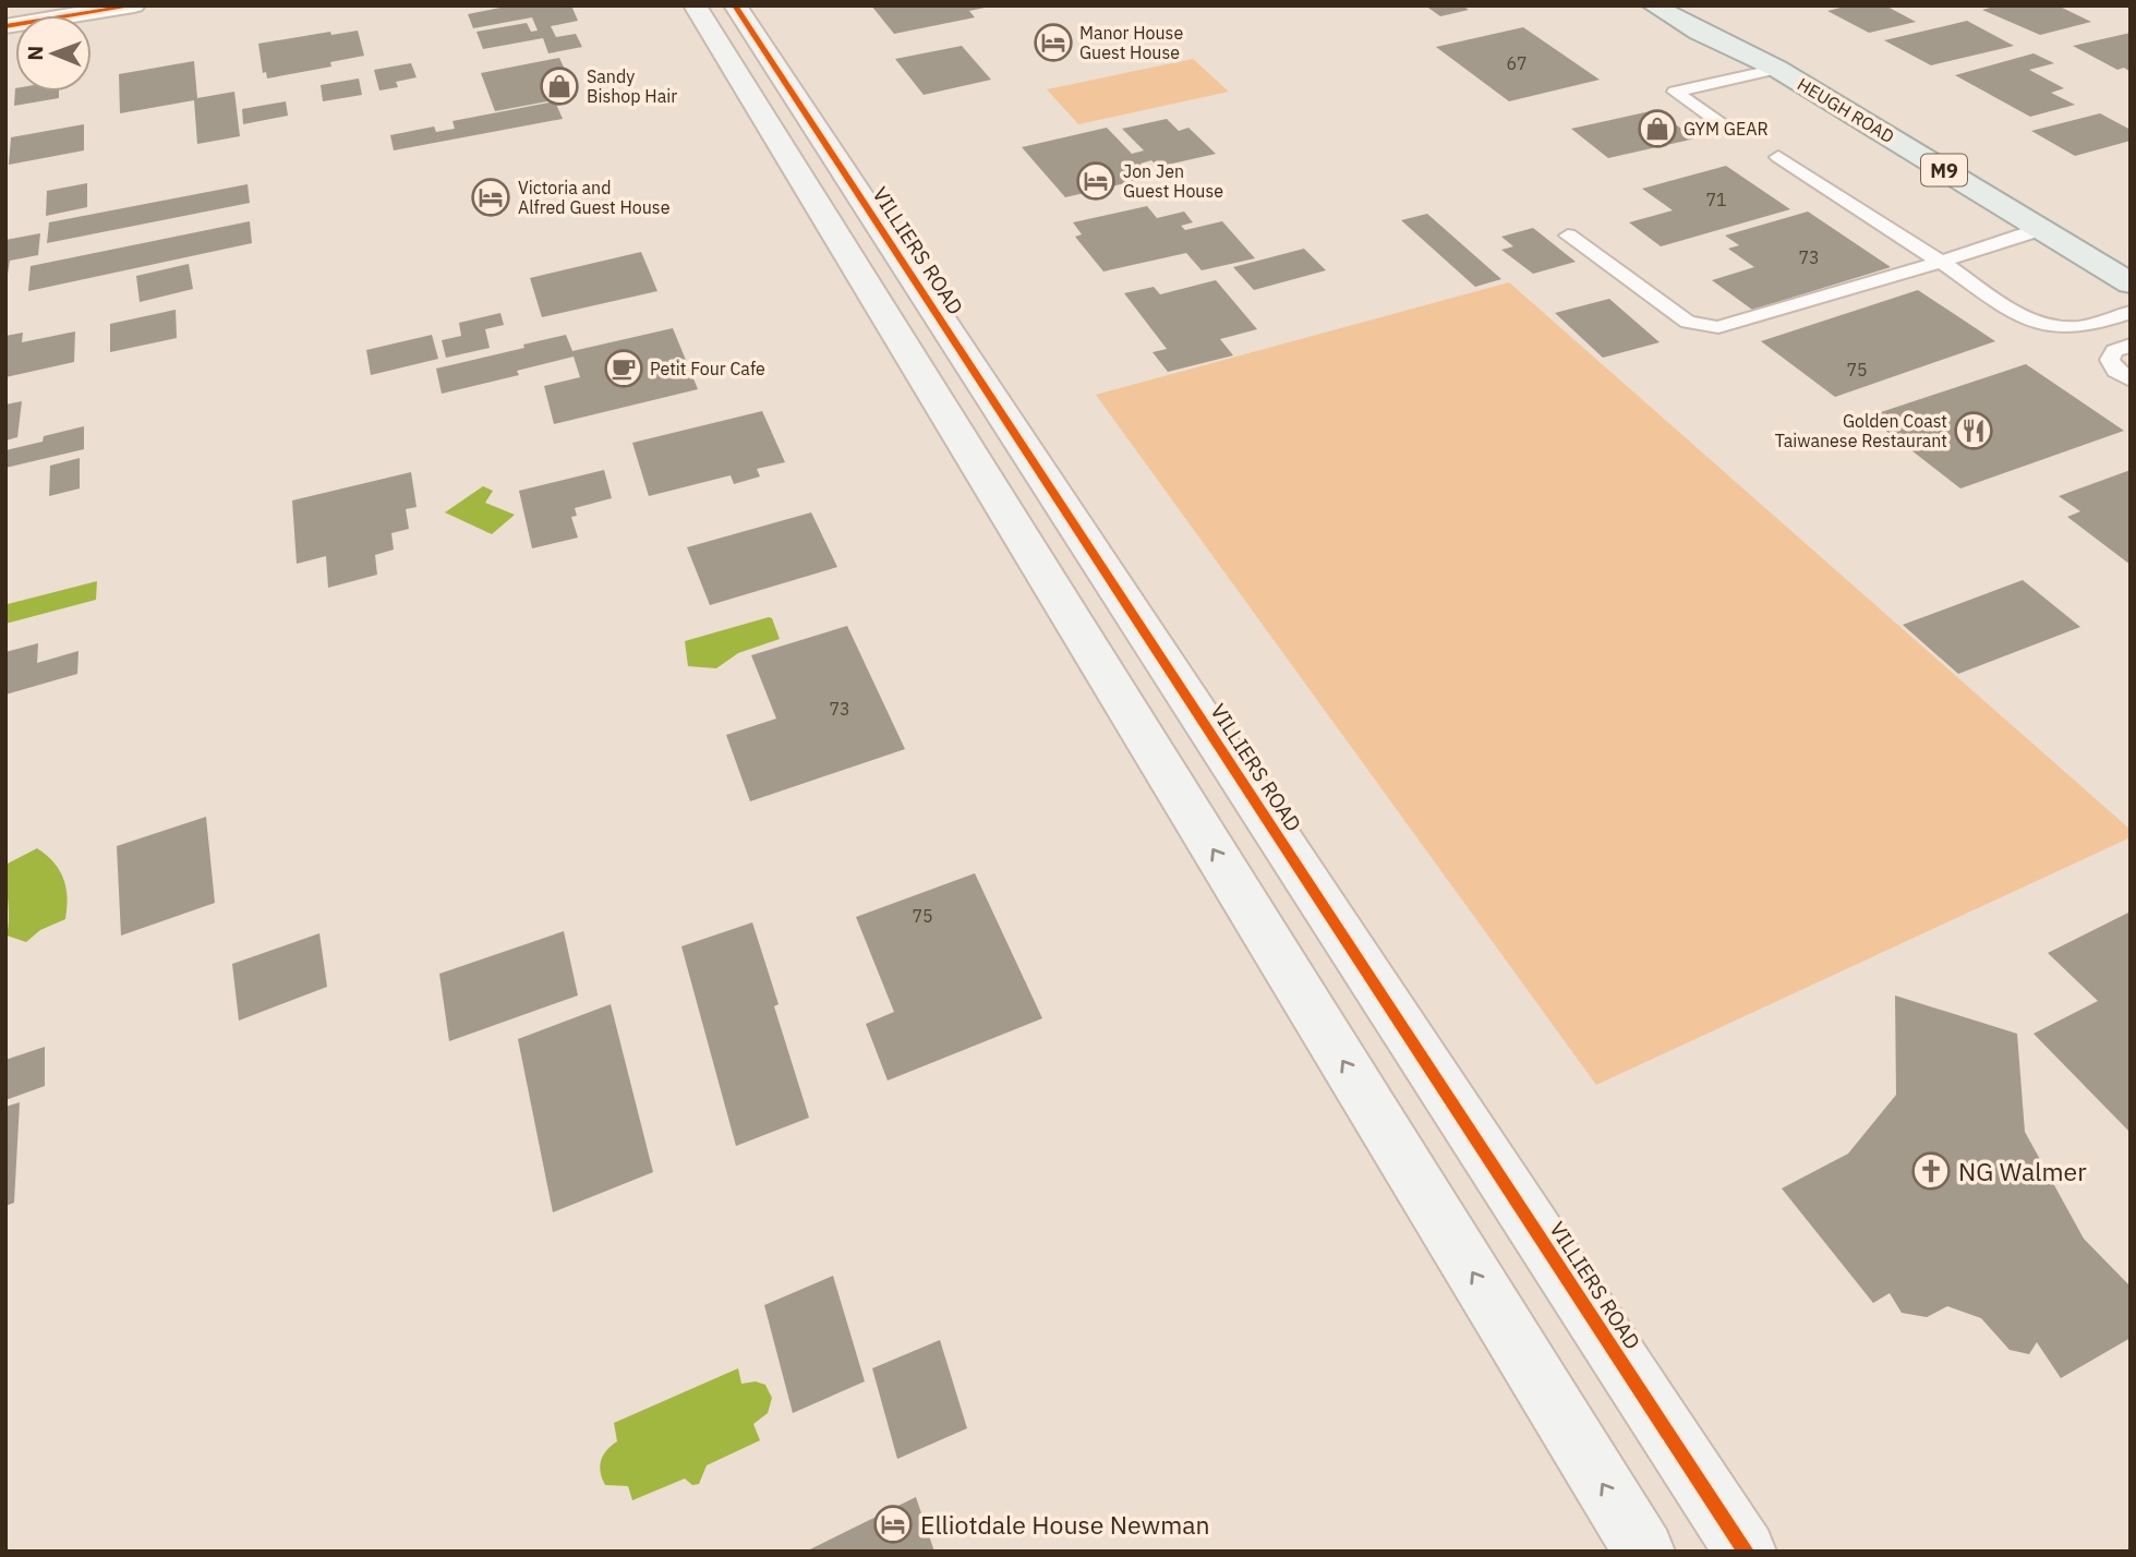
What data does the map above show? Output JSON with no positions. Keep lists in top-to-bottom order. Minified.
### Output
{"streets":{"main road":["HEUGH ROAD","M9"],"street":["VILLIERS ROAD"]},"places":{"hotel":["Manor House Guest House","Jon Jen Guest House","Victoria and Alfred Guest House","Elliotdale House Newman"],"shop":["Sandy Bishop Hair","GYM GEAR"],"cafe":["Petit Four Cafe"],"restaurant":["Golden Coast Taiwanese Restaurant"],"church":["NG Walmer"]},"house_numbers":["67","71","73","75","73","75"],"north":"left"}
